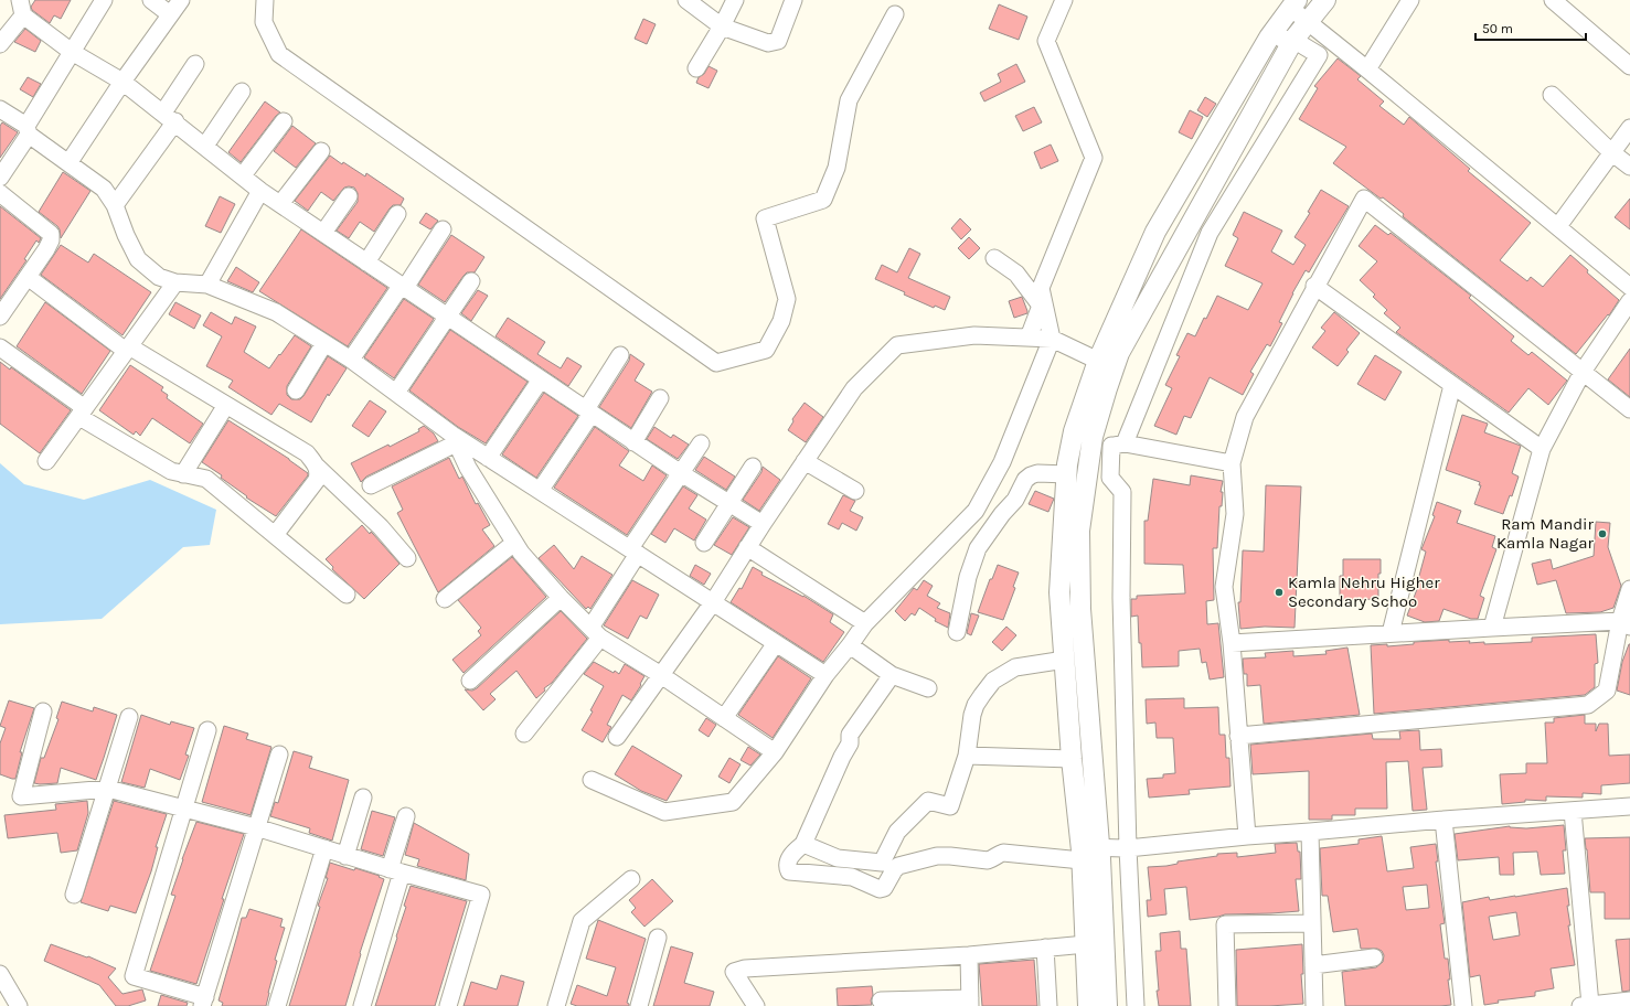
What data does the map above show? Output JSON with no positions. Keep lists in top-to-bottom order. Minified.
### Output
{"places":["Ram Mandir Kamla Nagar","Kamla Nehru Higher Secondary Schoo"],"scale_bar":"50 m"}
